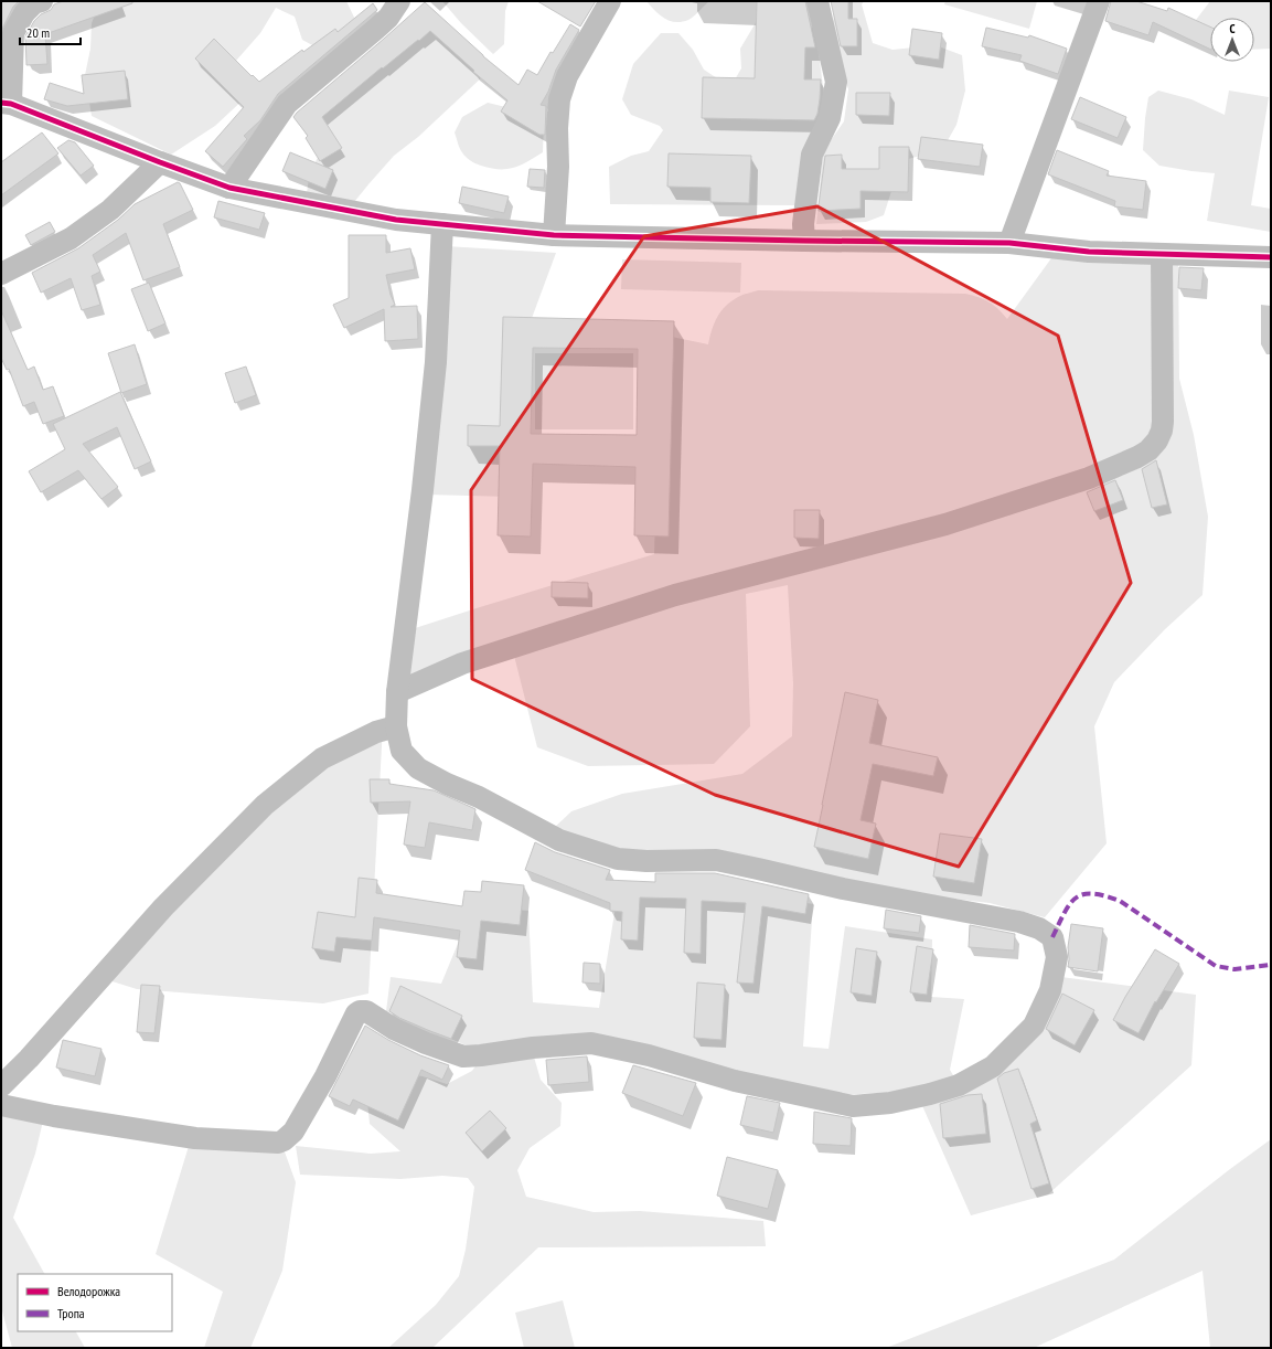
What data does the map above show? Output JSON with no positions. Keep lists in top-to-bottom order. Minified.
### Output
{"legend":["Велодорожка","Тропа"],"scale_bar":"20 m","north":"top"}
